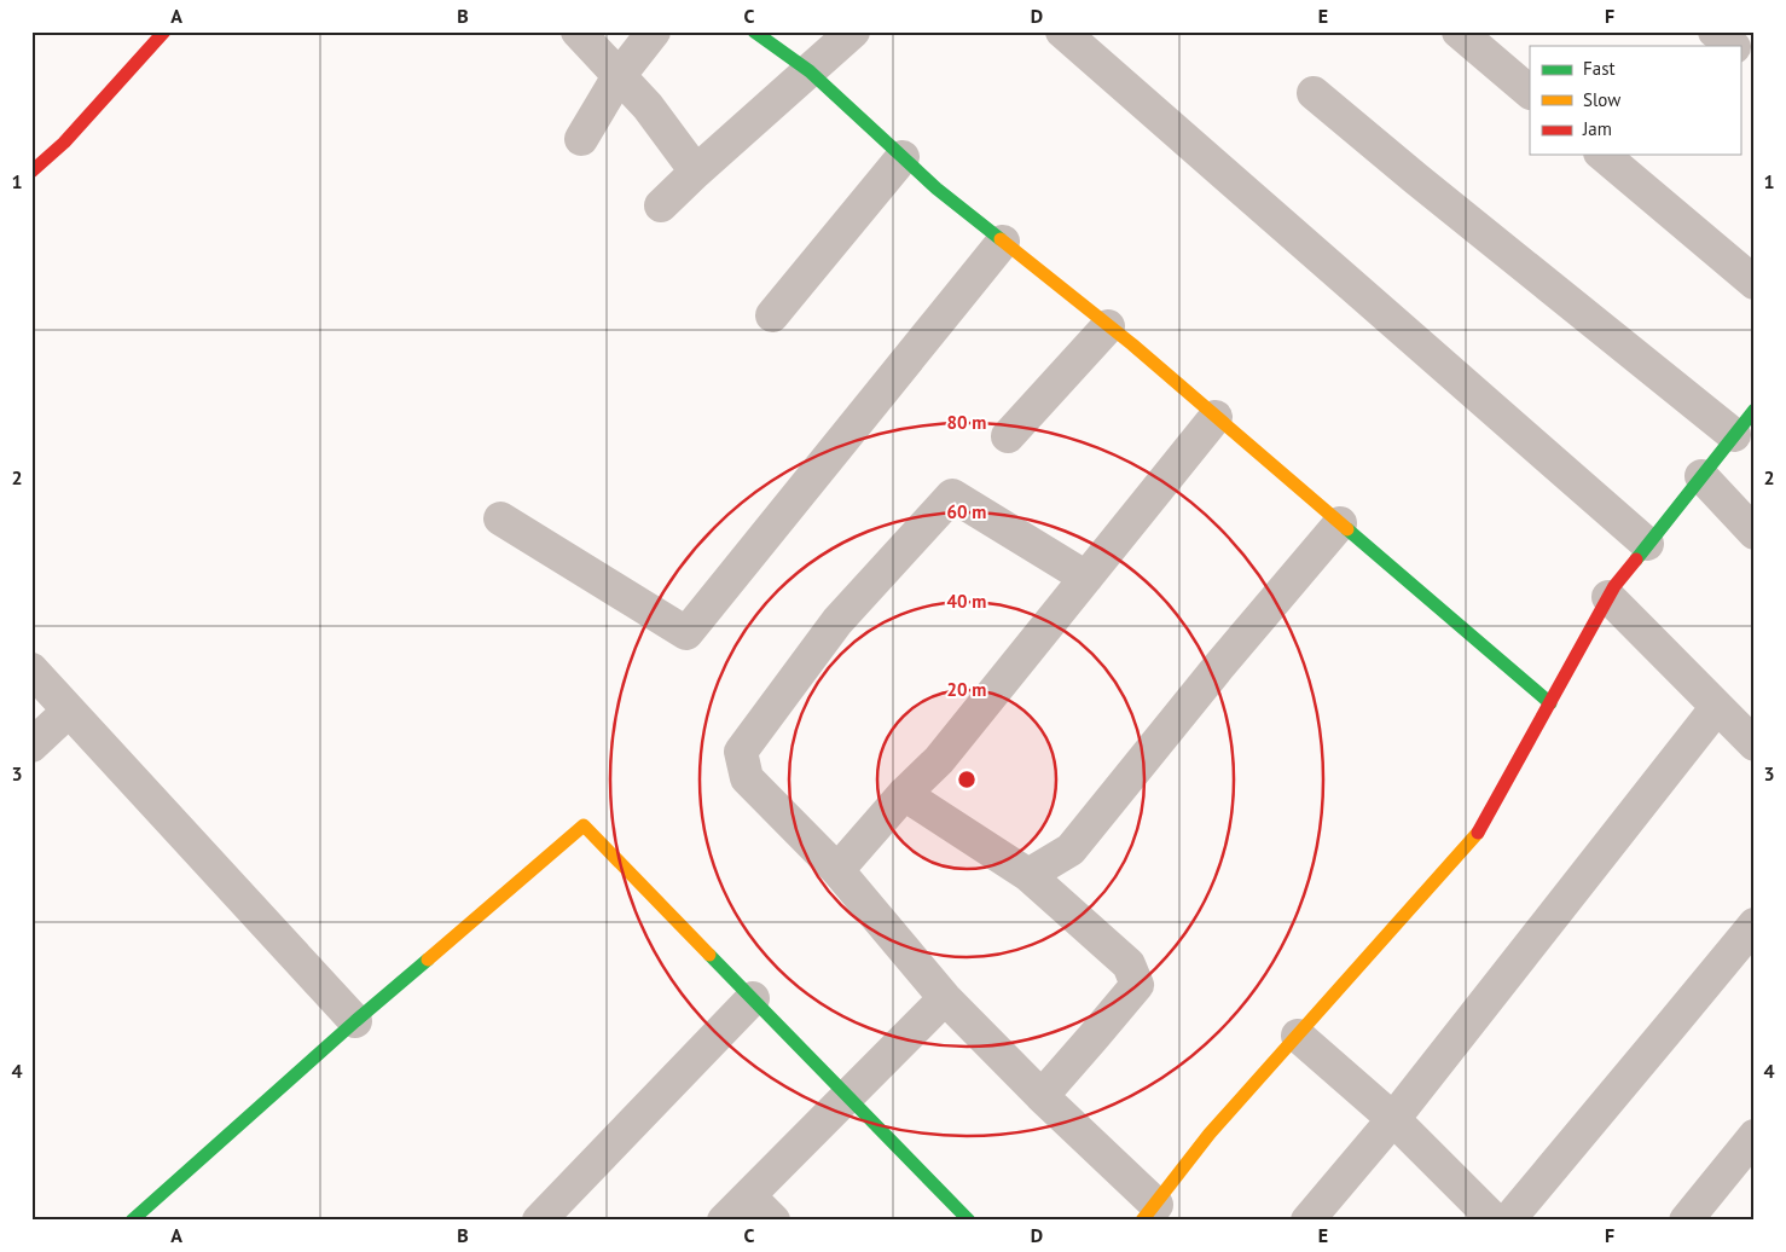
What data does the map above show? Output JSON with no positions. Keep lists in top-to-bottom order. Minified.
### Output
{"legend":["Fast","Slow","Jam"],"grid":{"columns":["A","B","C","D","E","F"],"rows":["1","2","3","4"]},"rings":["80 m","60 m","40 m","20 m"]}
